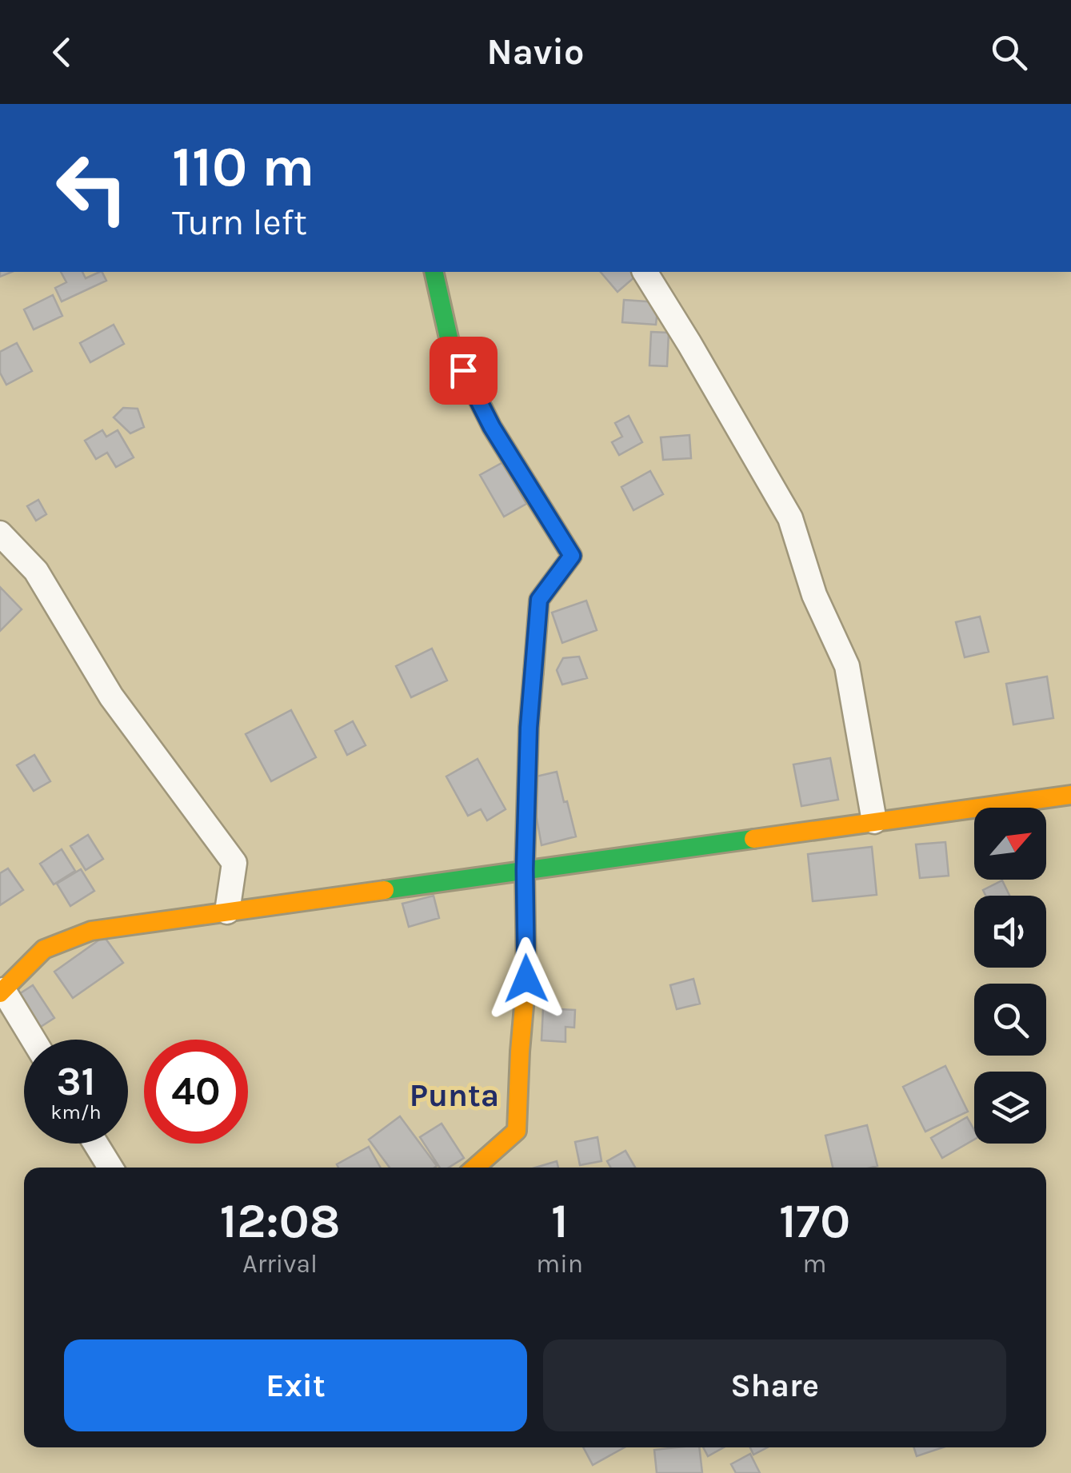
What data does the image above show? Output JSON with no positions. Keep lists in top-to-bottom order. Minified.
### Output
{"districts":["Punta"],"north":"top right","page":{"header":"Navio","turn":["110 m","Turn left"],"speed":"31 km/h","limit":"40","eta":["12:08","Arrival","1","min","170","m"],"buttons":["Exit","Share"]}}
